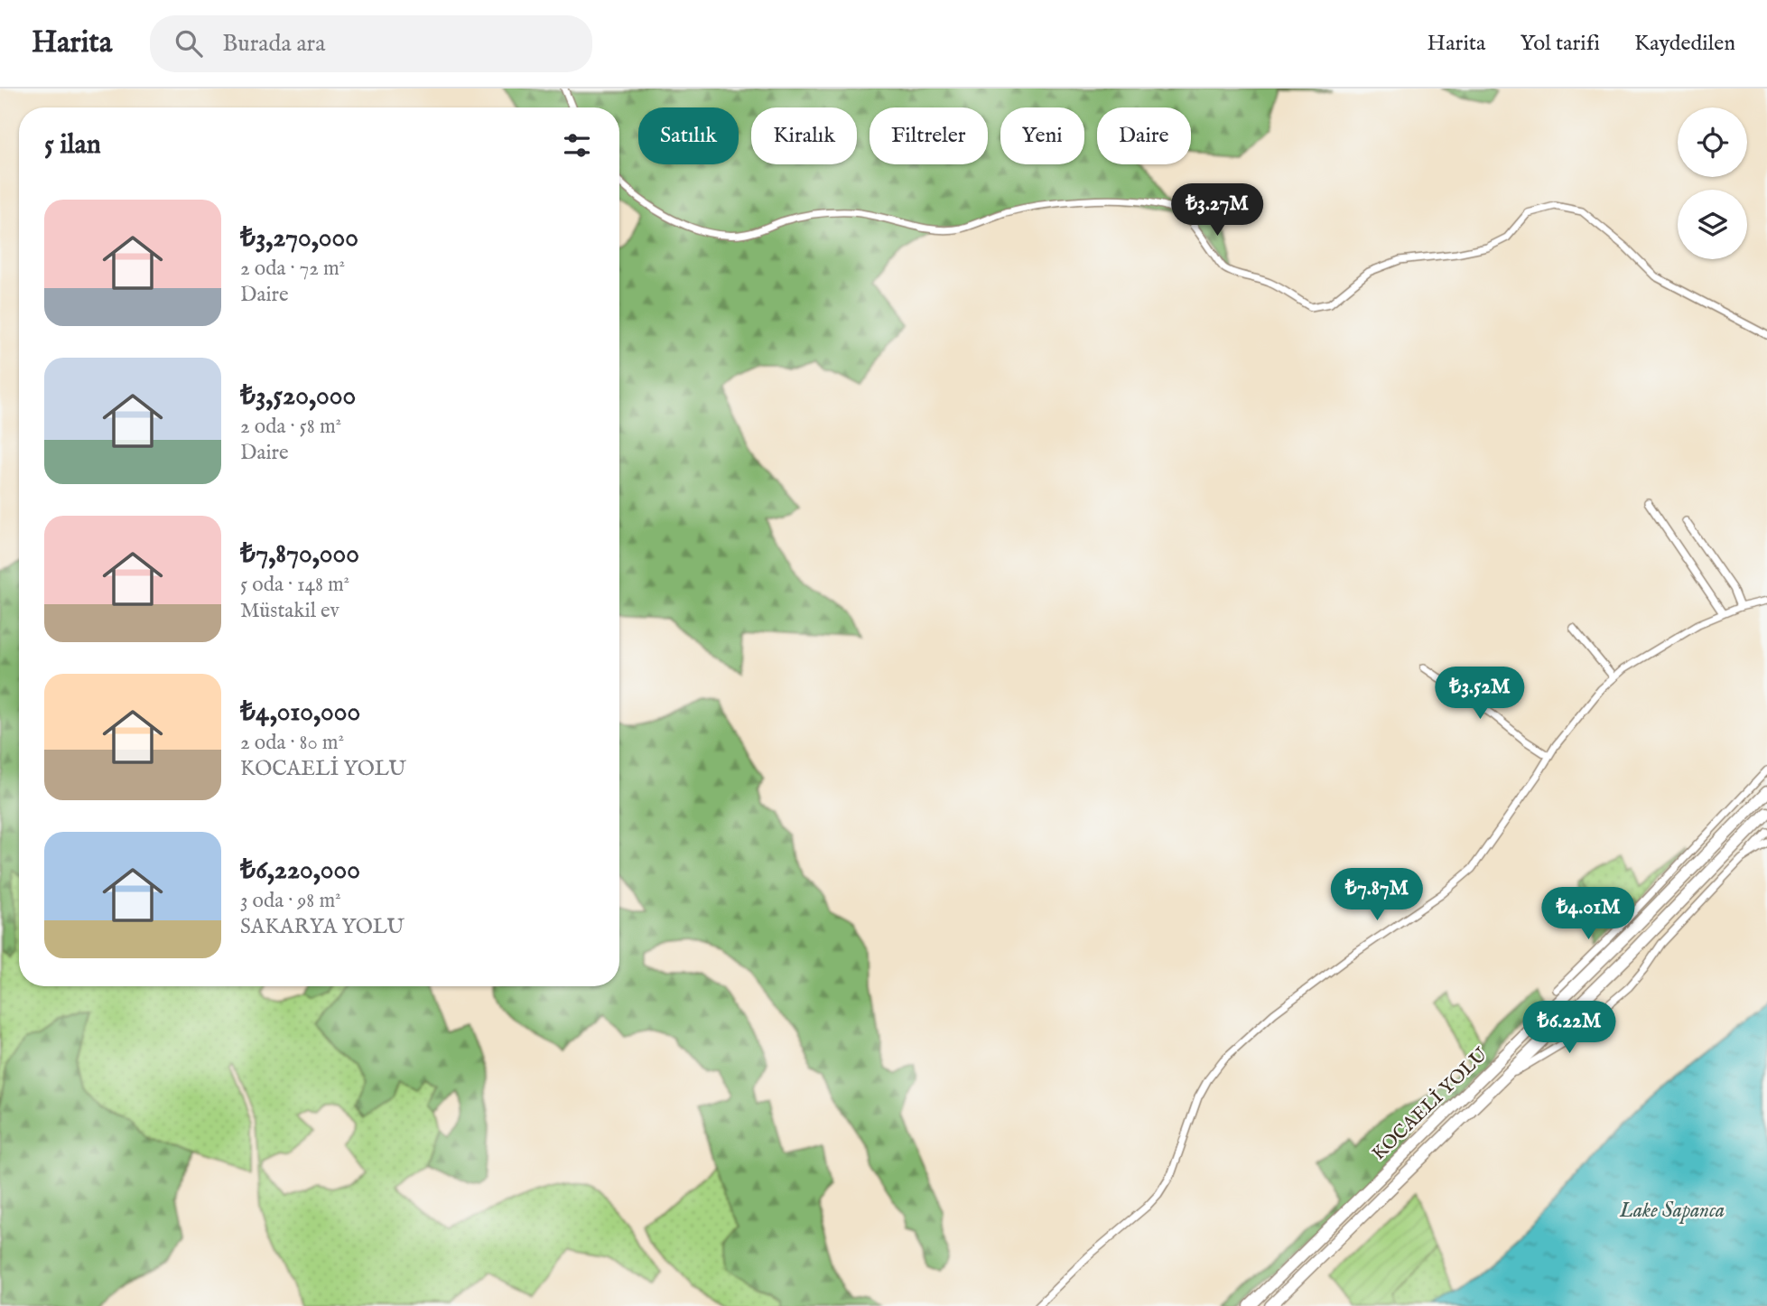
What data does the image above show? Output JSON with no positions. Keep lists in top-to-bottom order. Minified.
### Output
{"streets":{"highway":["KOCAELİ YOLU"]},"water":["Lake Sapanca"],"page":{"header":"Harita","search":"Burada ara","nav":["Harita","Yol tarifi","Kaydedilen"],"chip":["Satılık","Kiralık","Filtreler","Yeni","Daire"],"heading":"5 ilan","price":["₺3.27M","₺3.52M","₺7.87M","₺4.01M","₺6.22M"],"list":[{"name":"₺3,270,000","note":"2 oda · 72 m² · Daire"},{"name":"₺3,520,000","note":"2 oda · 58 m² · Daire"},{"name":"₺7,870,000","note":"5 oda · 148 m² · Müstakil ev"},{"name":"₺4,010,000","note":"2 oda · 80 m² · KOCAELİ YOLU"},{"name":"₺6,220,000","note":"3 oda · 98 m² · SAKARYA YOLU"}]}}
